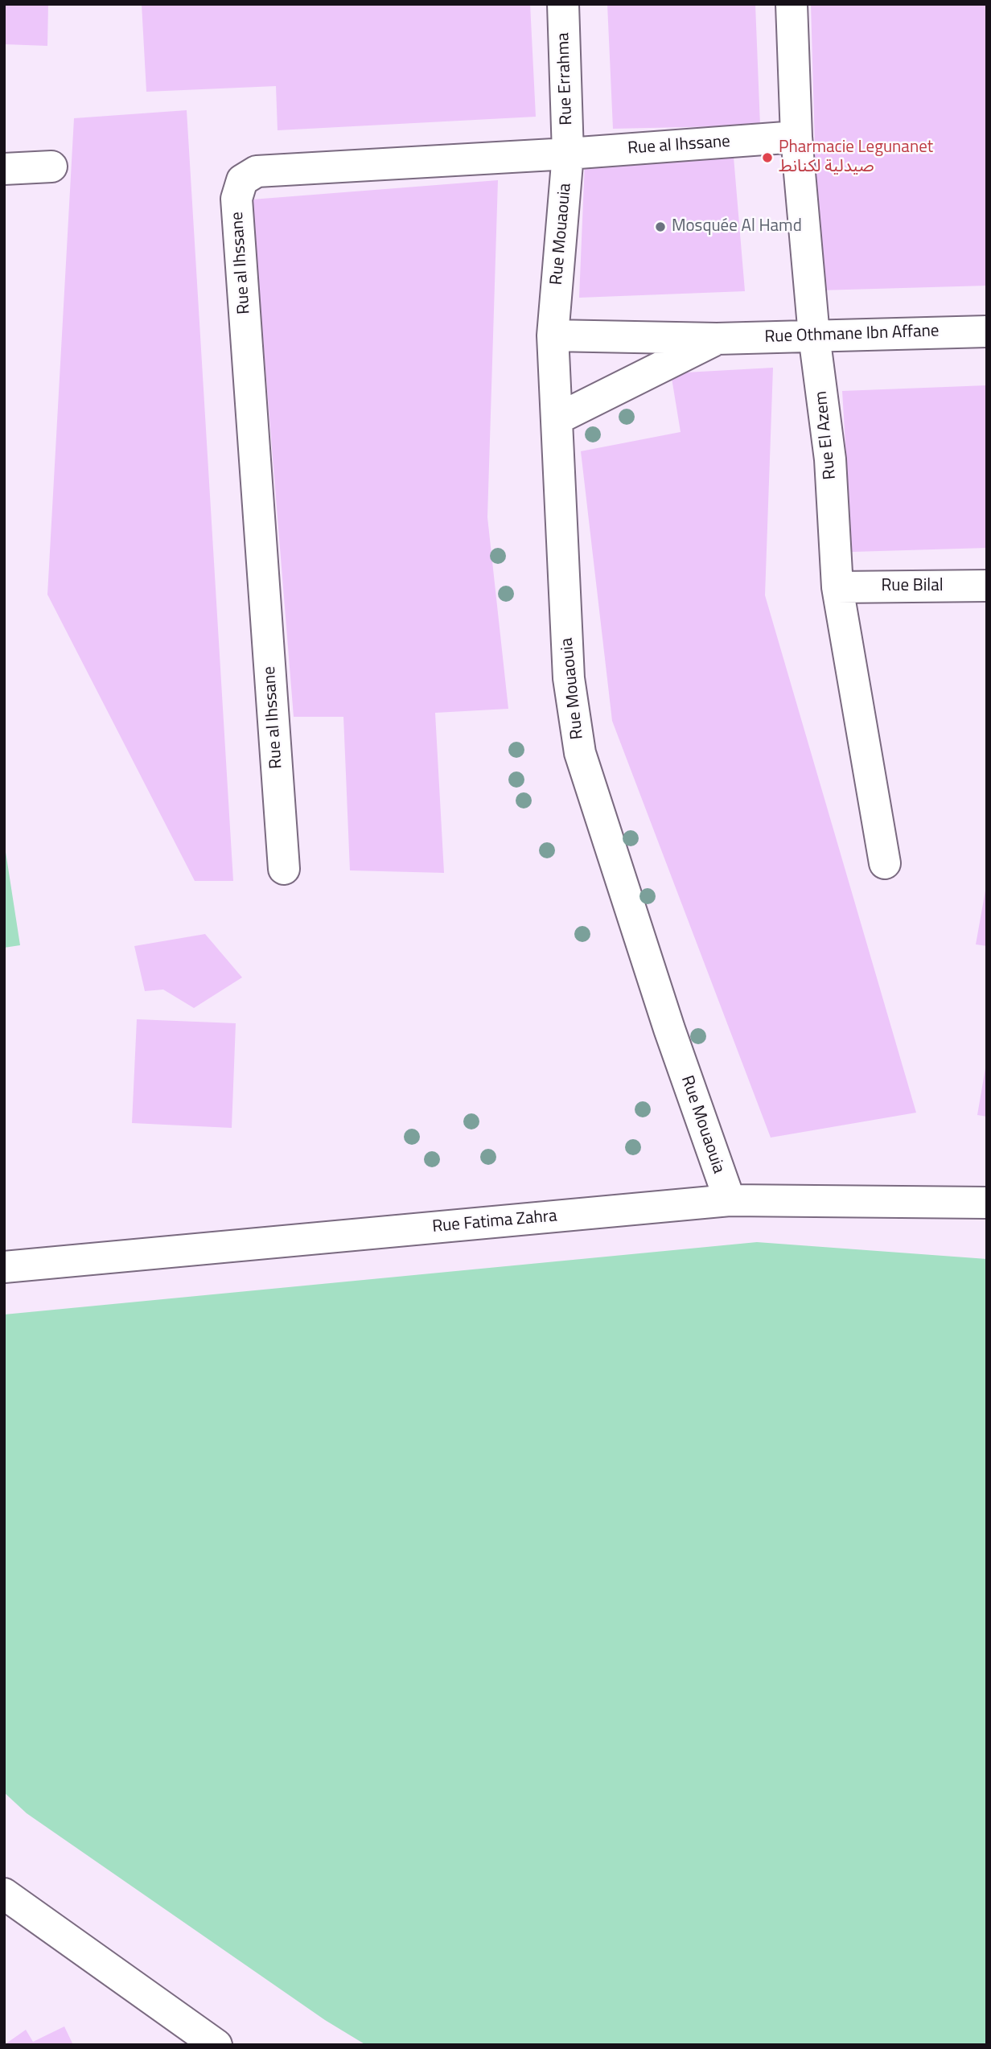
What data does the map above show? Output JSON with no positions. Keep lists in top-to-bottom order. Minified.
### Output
{"streets":{"street":["Rue Errahma","Rue al Ihssane","Rue Mouaouia","Rue Othmane Ibn Affane","Rue El Azem","Rue Bilal","Rue Fatima Zahra"]},"crossings":[["Rue Errahma","Rue al Ihssane"],["Rue Errahma","Rue Mouaouia"],["Rue al Ihssane","Rue Mouaouia"],["Rue al Ihssane","Rue El Azem"],["Rue Mouaouia","Rue Othmane Ibn Affane"],["Rue Mouaouia","Rue Fatima Zahra"],["Rue Othmane Ibn Affane","Rue El Azem"],["Rue El Azem","Rue Bilal"]],"places":["Pharmacie Legunanet صيدلية لكنانط","Mosquée Al Hamd"]}
